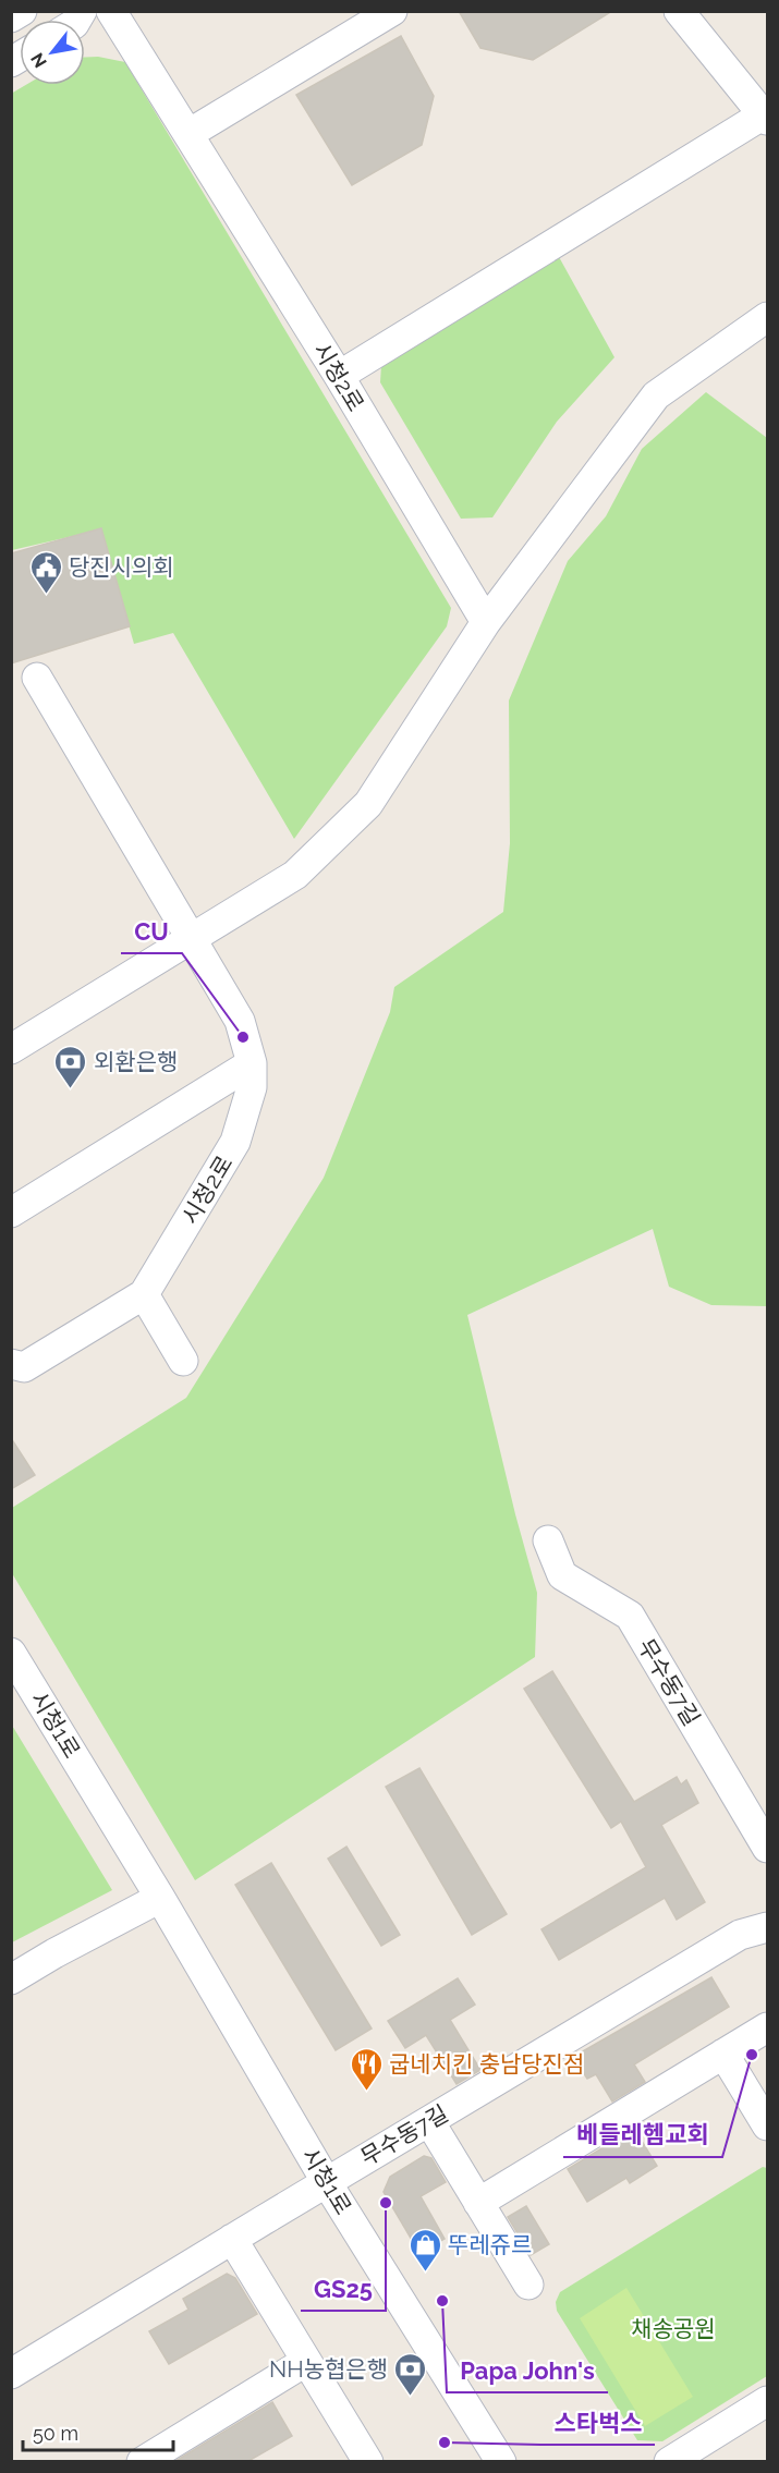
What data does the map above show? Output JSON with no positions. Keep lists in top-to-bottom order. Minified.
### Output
{"streets":{"street":["시청2로","무수동7길","시청1로"]},"crossings":[["무수동7길","시청1로"]],"parks":["채송공원"],"places":{"public building":["당진시의회"],"other":["CU","베들레헴교회","GS25","Papa John's","스타벅스"],"bank":["외환은행","NH농협은행"],"restaurant":["굽네치킨 충남당진점"],"shop":["뚜레쥬르"]},"scale_bar":"50 m","north":"bottom left"}
